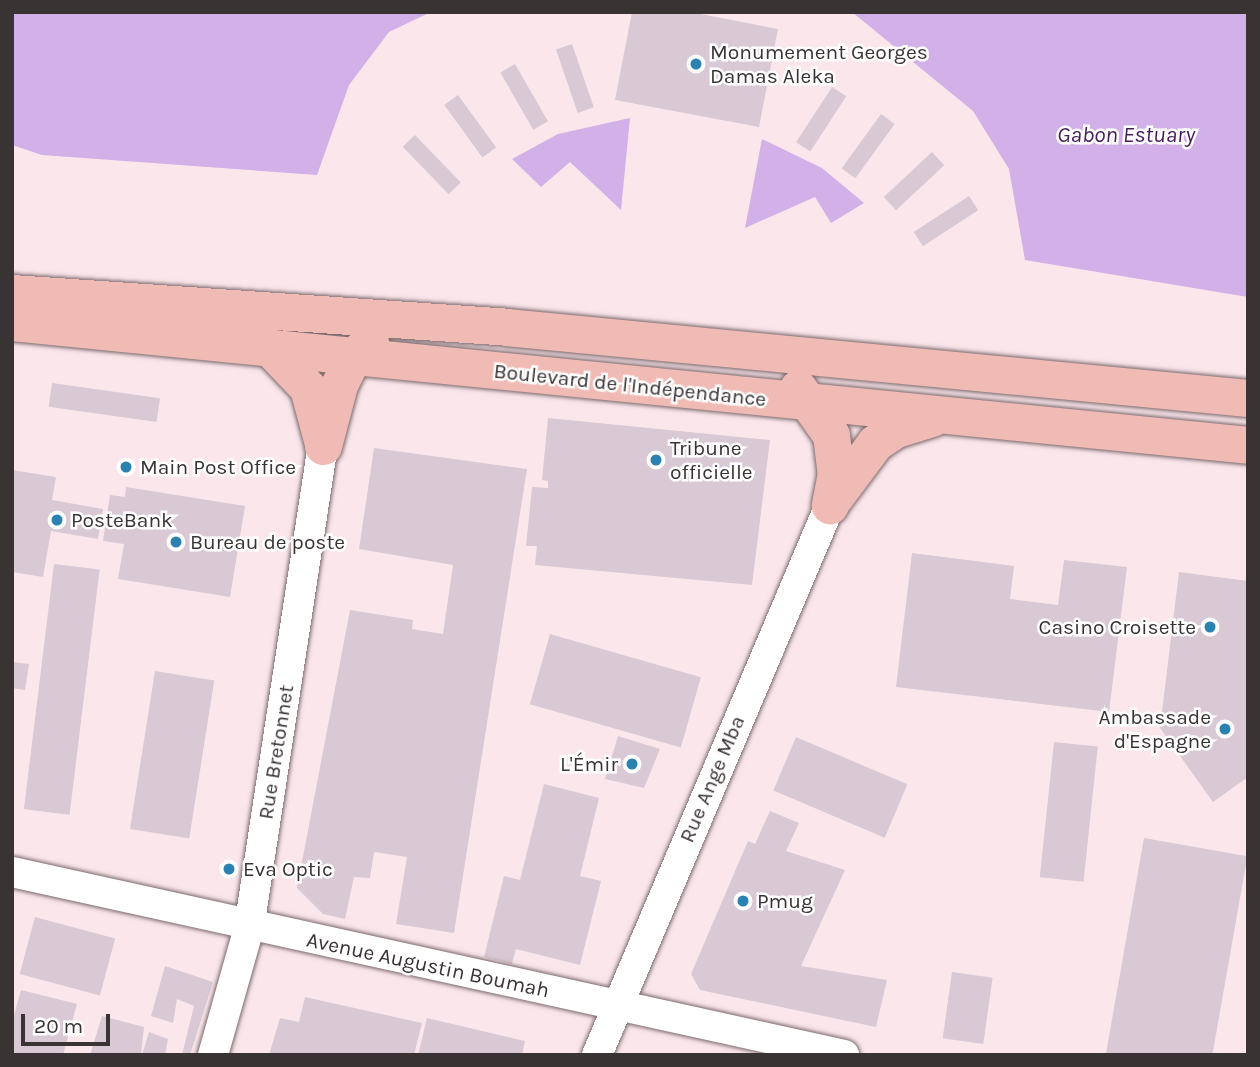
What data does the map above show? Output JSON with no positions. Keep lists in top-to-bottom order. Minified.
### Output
{"streets":{"main road":["Boulevard de l'Indépendance"],"street":["Rue Bretonnet","Rue Ange Mba","Avenue Augustin Boumah"]},"crossings":[["Rue Bretonnet","Avenue Augustin Boumah"],["Rue Ange Mba","Avenue Augustin Boumah"]],"water":["Gabon Estuary"],"places":["Monumement Georges Damas Aleka","Tribune officielle","Main Post Office","PosteBank","Bureau de poste","Casino Croisette","Ambassade d'Espagne","L'Émir","Eva Optic","Pmug"],"scale_bar":"20 m"}
